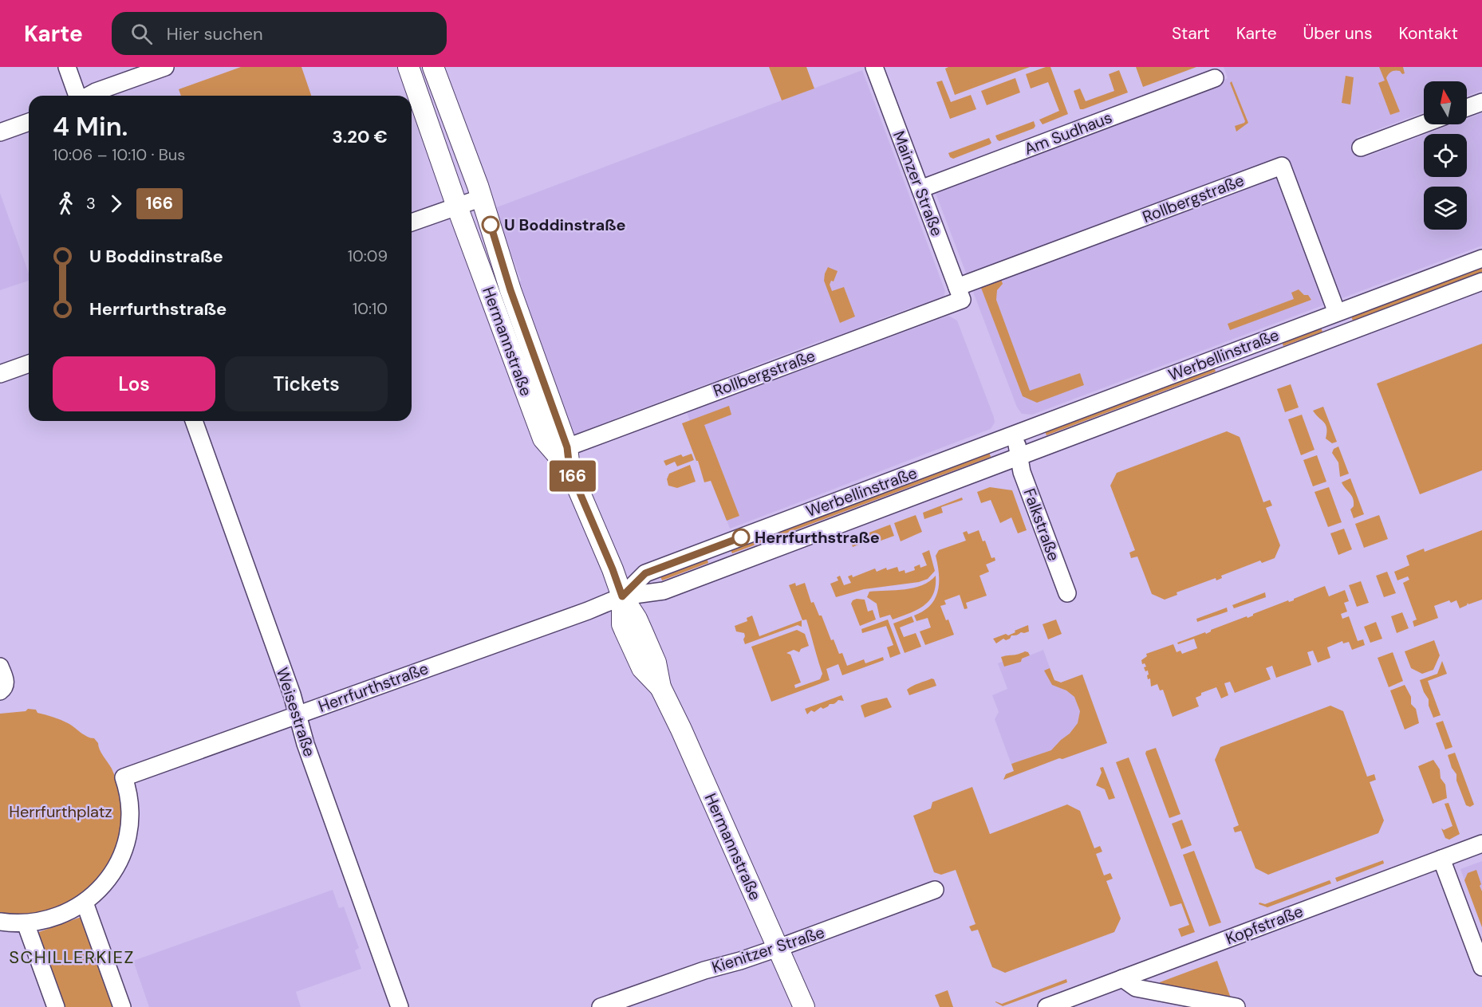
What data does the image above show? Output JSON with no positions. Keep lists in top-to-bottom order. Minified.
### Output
{"streets":{"main road":["Hermannstraße"],"street":["Am Sudhaus","Mainzer Straße","Rollbergstraße","Werbellinstraße","Falkstraße","Herrfurthstraße","Weisestraße","Kopfstraße","Kienitzer Straße"]},"crossings":[["Am Sudhaus","Mainzer Straße"],["Mainzer Straße","Rollbergstraße"],["Rollbergstraße","Hermannstraße"],["Rollbergstraße","Werbellinstraße"],["Hermannstraße","Werbellinstraße"],["Hermannstraße","Herrfurthstraße"],["Hermannstraße","Kienitzer Straße"],["Werbellinstraße","Falkstraße"],["Werbellinstraße","Herrfurthstraße"],["Herrfurthstraße","Weisestraße"]],"districts":["SCHILLERKIEZ"],"parks":["Herrfurthplatz"],"places":["U Boddinstraße","Herrfurthstraße"],"lines":["bus line 166"],"north":"top","page":{"header":"Karte","search":"Hier suchen","nav":["Start","Karte","Über uns","Kontakt"],"on_map":"166","heading":["4 Min.","10:06 – 10:10 · Bus","3.20 €"],"legs":["3","166"],"list":[{"name":"U Boddinstraße","value":"10:09"},{"name":"Herrfurthstraße","value":"10:10"}],"buttons":["Los","Tickets"]}}
